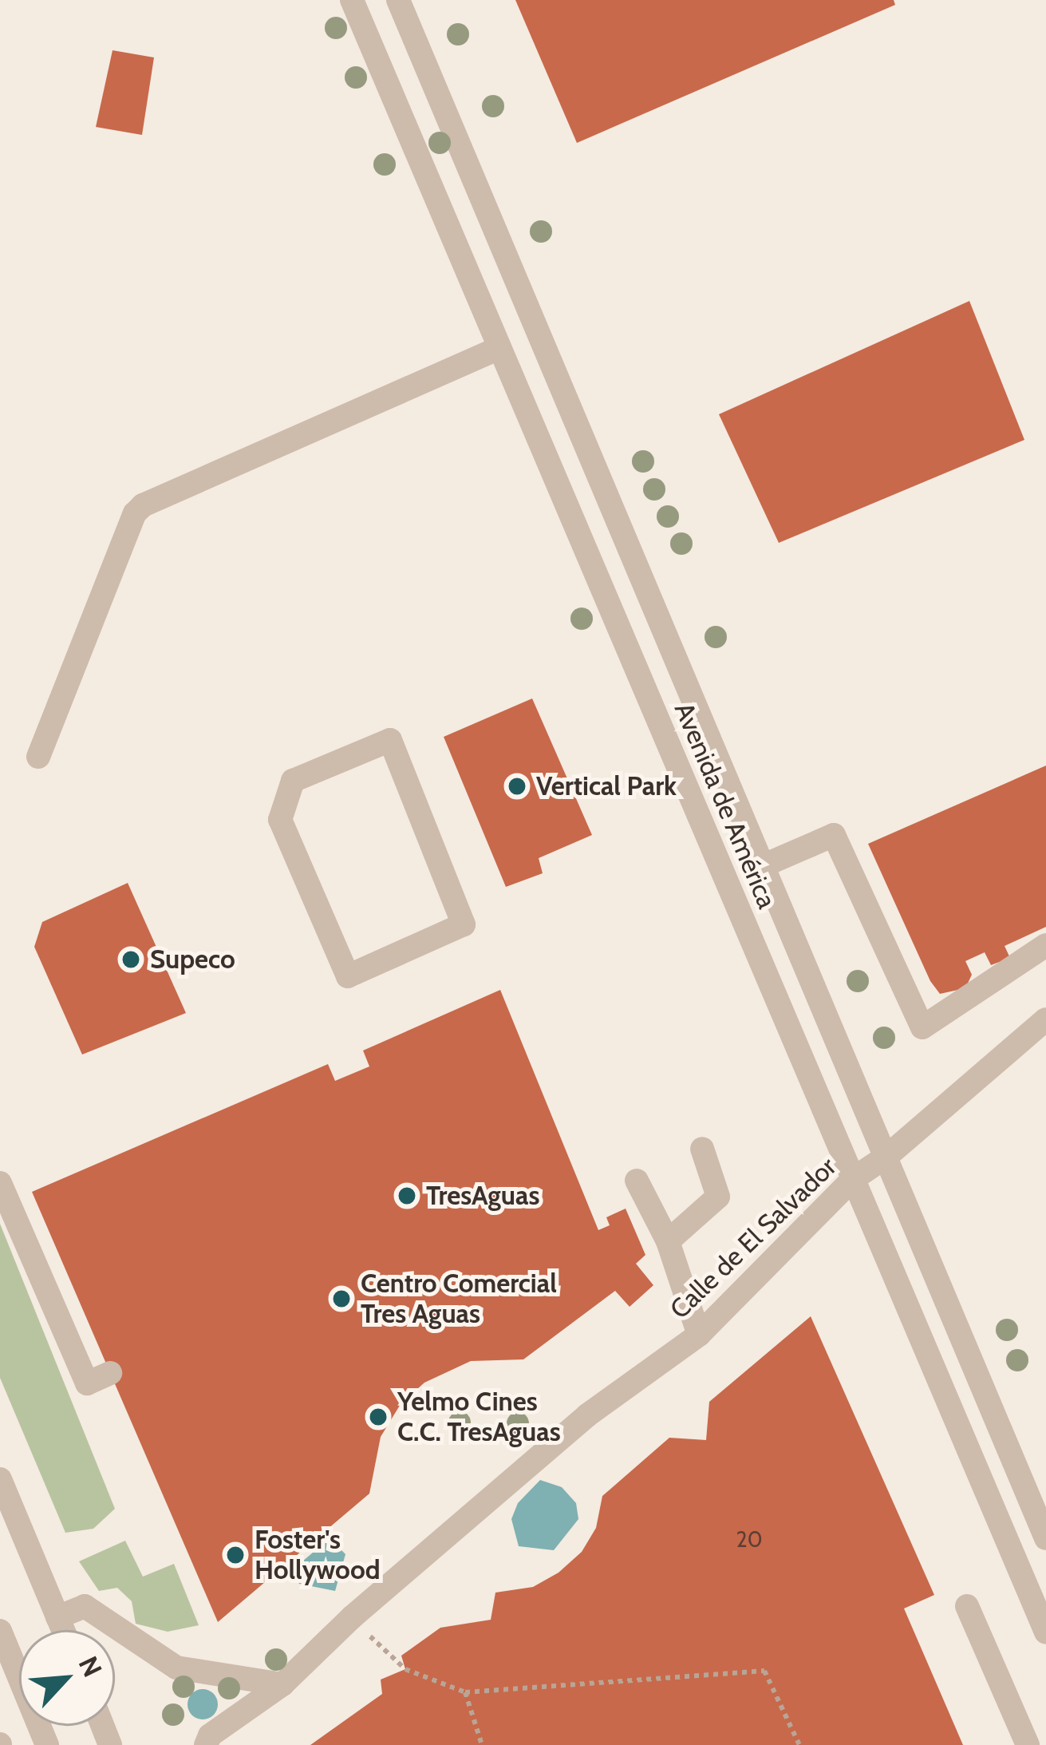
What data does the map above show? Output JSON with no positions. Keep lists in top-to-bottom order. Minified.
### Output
{"streets":{"street":["Avenida de América","Calle de El Salvador"]},"crossings":[["Avenida de América","Calle de El Salvador"]],"places":["Vertical Park","Supeco","TresAguas","Centro Comercial Tres Aguas","Yelmo Cines C.C. TresAguas","Foster's Hollywood"],"house_numbers":["20"],"north":"top right"}
